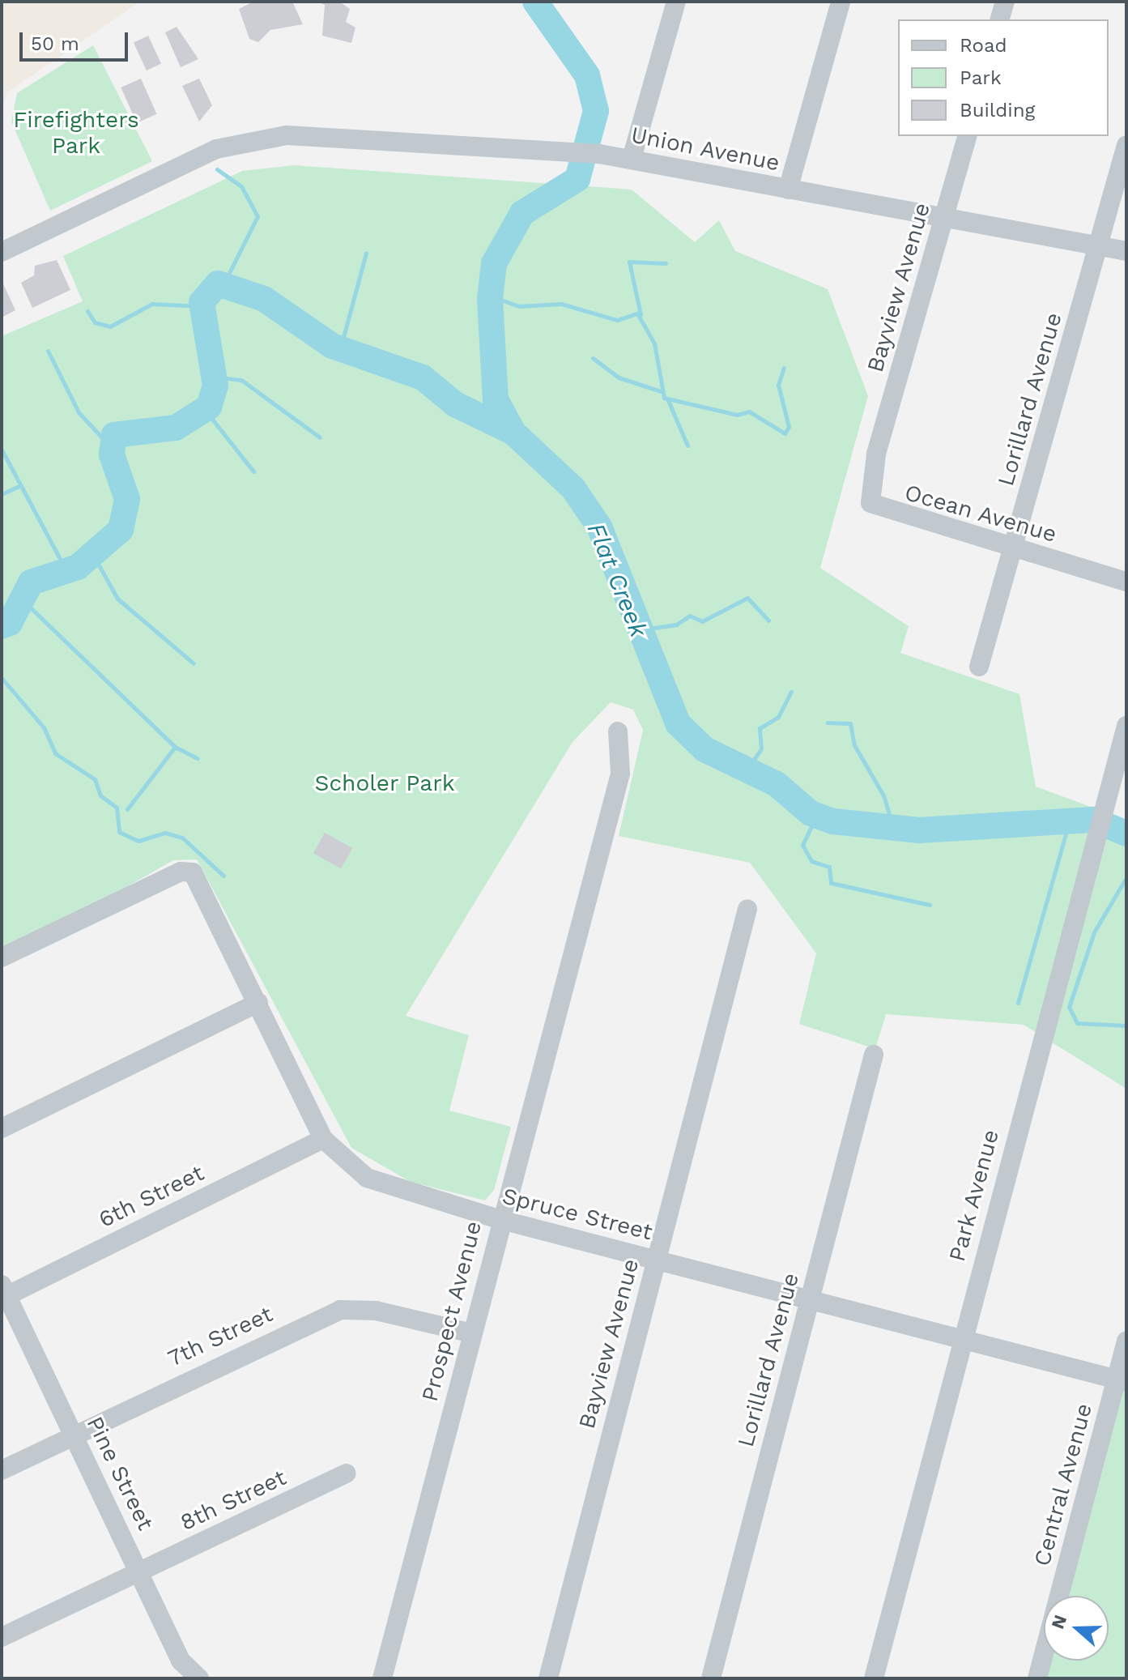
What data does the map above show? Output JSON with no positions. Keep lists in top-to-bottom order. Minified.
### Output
{"streets":{"street":["Union Avenue","Bayview Avenue","Lorillard Avenue","Ocean Avenue","Park Avenue","6th Street","Spruce Street","Prospect Avenue","7th Street","Pine Street","Central Avenue","8th Street"]},"crossings":[["Union Avenue","Bayview Avenue"],["Union Avenue","Lorillard Avenue"],["Bayview Avenue","Ocean Avenue"],["Bayview Avenue","Spruce Street"],["Lorillard Avenue","Ocean Avenue"],["Lorillard Avenue","Spruce Street"],["Park Avenue","Spruce Street"],["6th Street","Spruce Street"],["6th Street","Pine Street"],["Spruce Street","Prospect Avenue"],["Spruce Street","Central Avenue"],["Prospect Avenue","7th Street"],["7th Street","Pine Street"],["Pine Street","8th Street"]],"water":["Flat Creek"],"parks":["Firefighters Park","Scholer Park"],"legend":["Road","Park","Building"],"scale_bar":"50 m","north":"left"}
